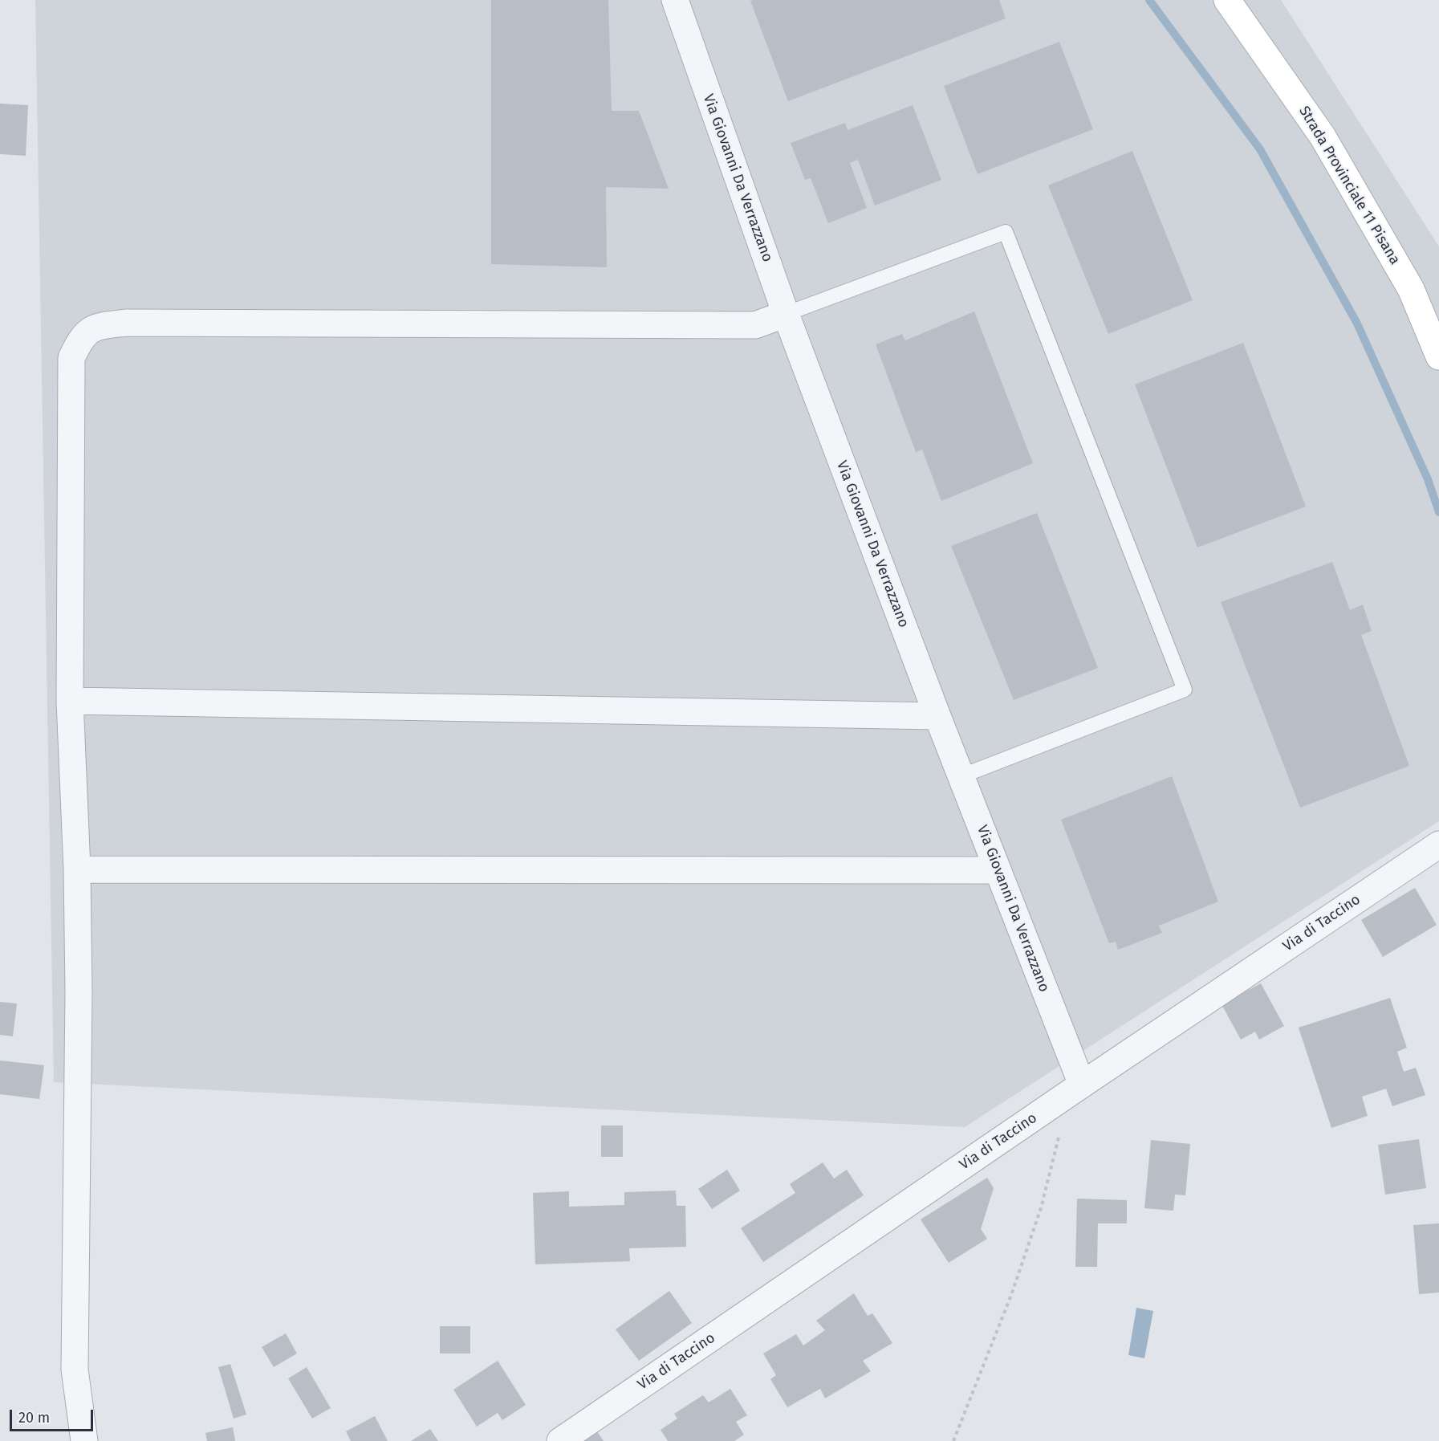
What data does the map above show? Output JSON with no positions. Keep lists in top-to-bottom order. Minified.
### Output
{"streets":{"main road":["Strada Provinciale 11 Pisana"],"street":["Via Giovanni Da Verrazzano","Via di Taccino"]},"crossings":[["Via Giovanni Da Verrazzano","Via di Taccino"]],"scale_bar":"20 m"}
